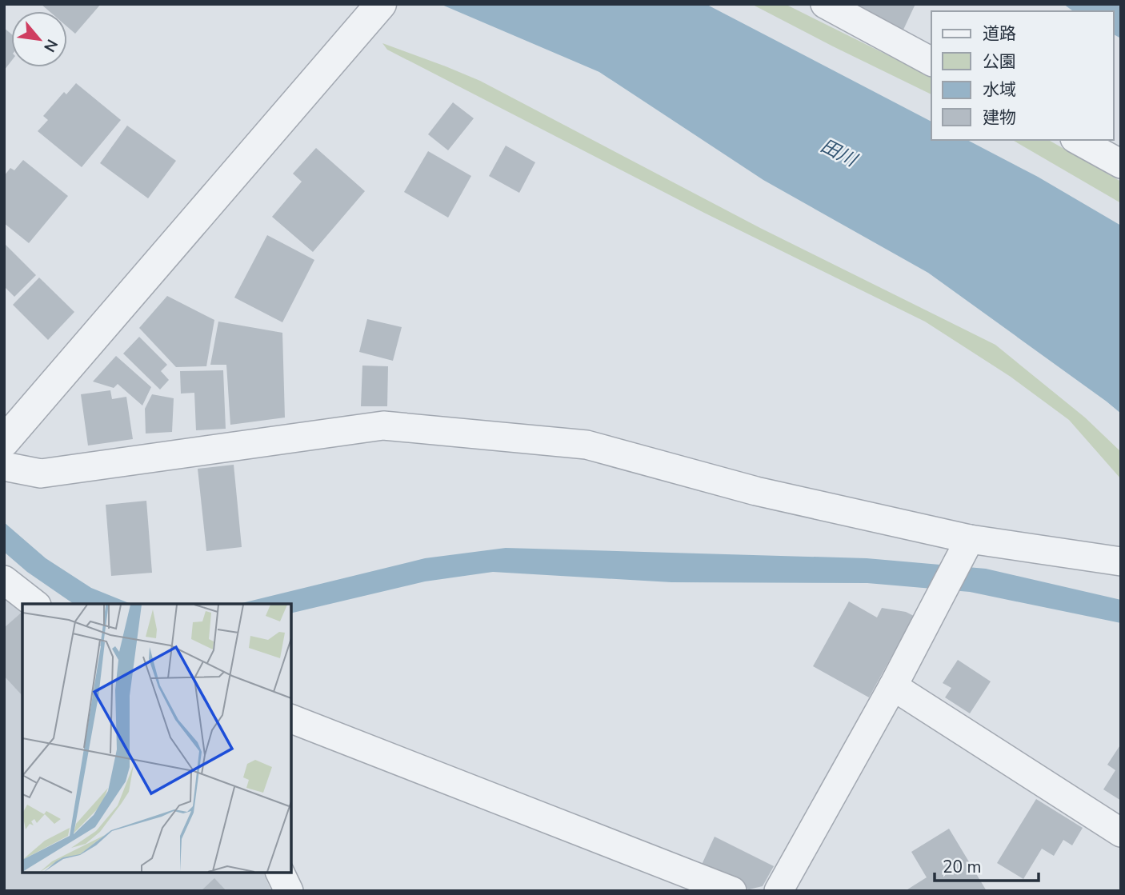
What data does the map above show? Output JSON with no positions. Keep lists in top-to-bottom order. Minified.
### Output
{"water":["田川"],"legend":["道路","公園","水域","建物"],"scale_bar":"20 m","north":"bottom right"}
